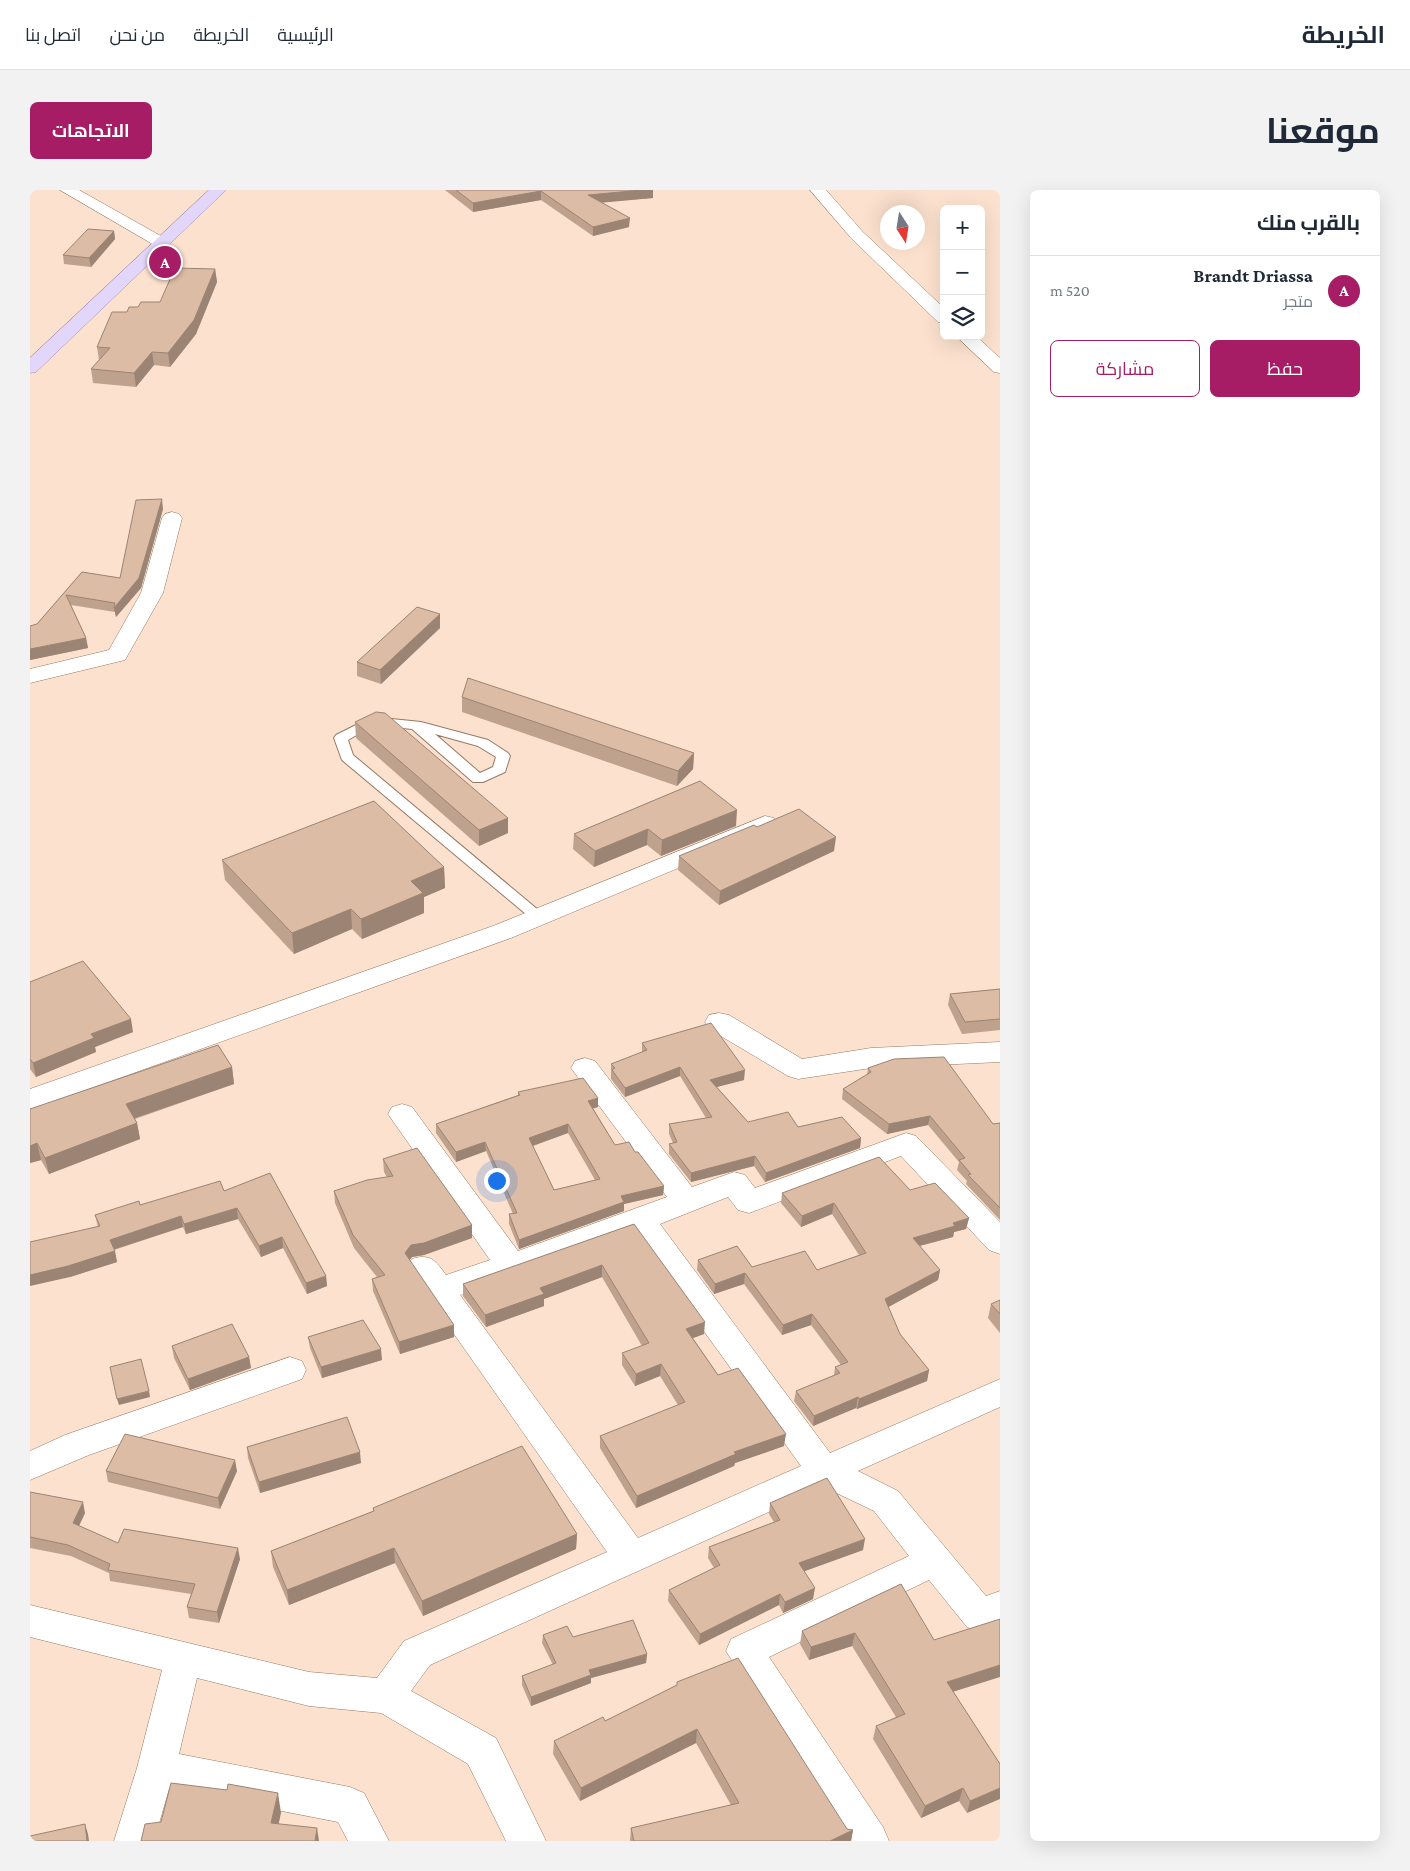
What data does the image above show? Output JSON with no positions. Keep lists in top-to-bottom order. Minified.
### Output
{"north":"bottom","page":{"header":"الخريطة","nav":["الرئيسية","الخريطة","من نحن","اتصل بنا"],"title":"موقعنا","buttons":["الاتجاهات",["حفظ","مشاركة"]],"heading":"بالقرب منك","map_buttons":["+","−"],"pins":"A","list":[{"mark":"A","name":"Brandt Driassa","note":"متجر","value":"520 m"}]}}
